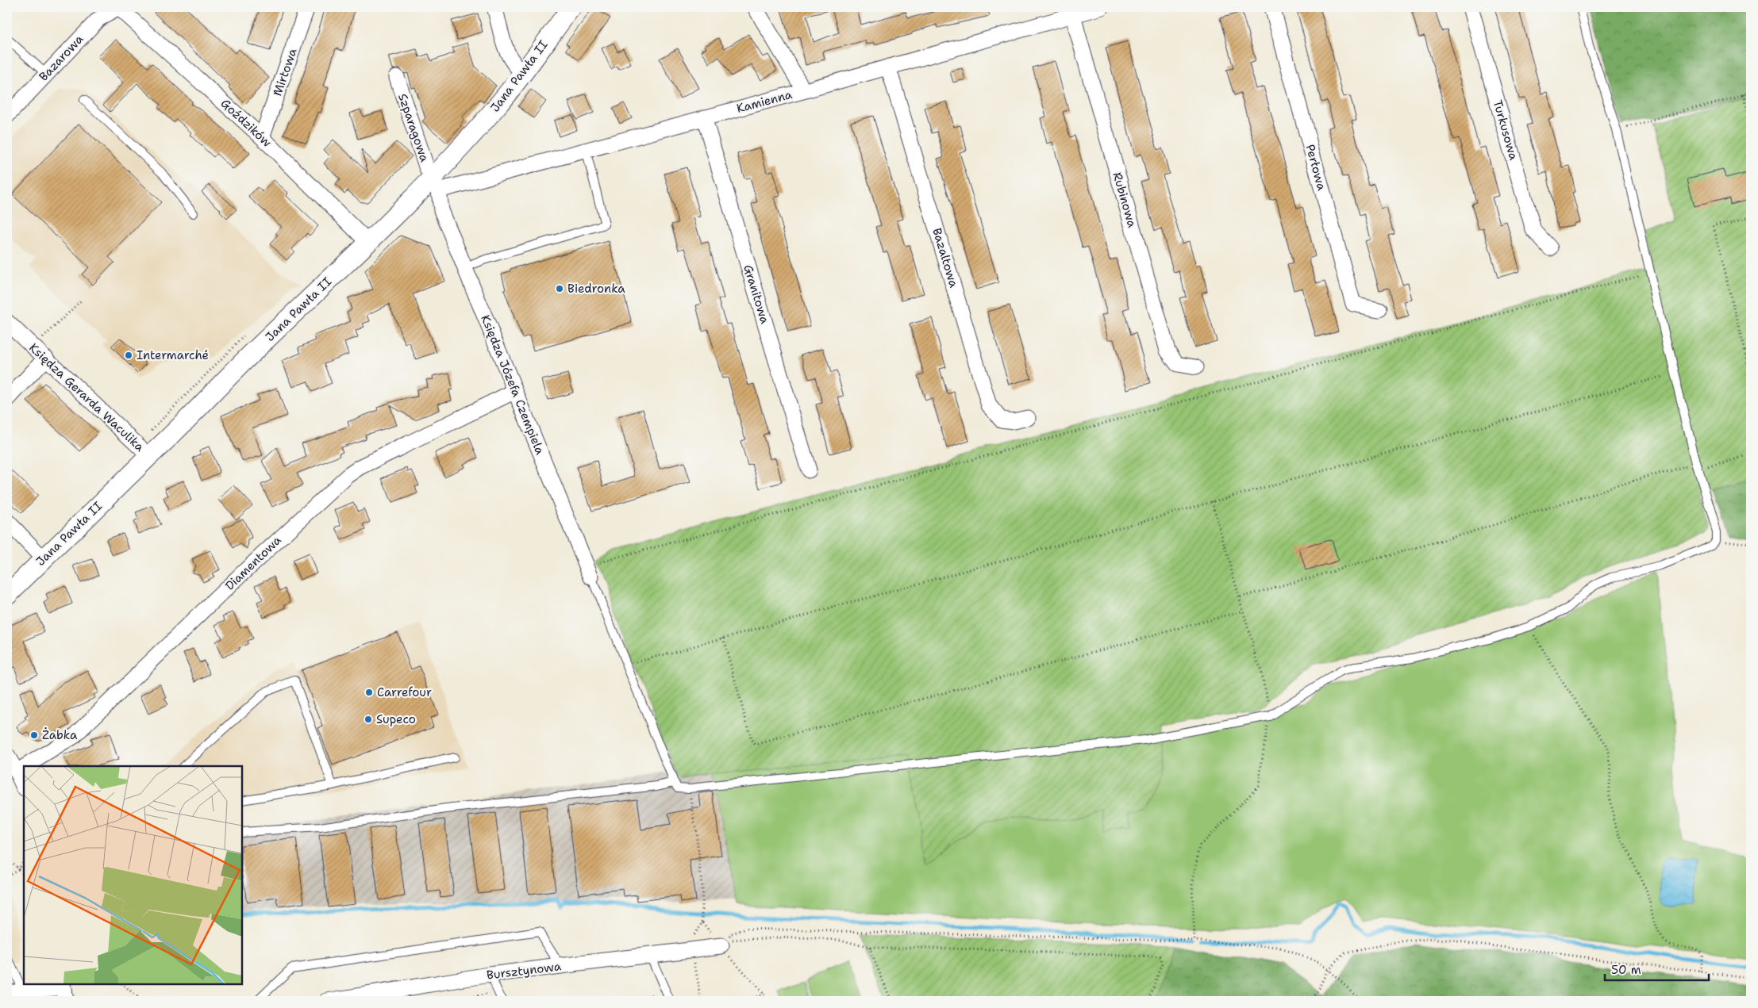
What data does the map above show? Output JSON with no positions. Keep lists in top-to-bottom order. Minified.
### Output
{"streets":{"street":["Bazarowa","Mirtowa","Jana Pawła II","Kamienna","Goździków","Szparagowa","Turkusowa","Perłowa","Rubinowa","Bazaltowa","Granitowa","Księdza Józefa Czempiela","Księdza Gerarda Waculika","Diamentowa","Bursztynowa"]},"crossings":[["Bazarowa","Goździków"],["Mirtowa","Goździków"],["Jana Pawła II","Kamienna"],["Jana Pawła II","Goździków"],["Jana Pawła II","Szparagowa"],["Jana Pawła II","Księdza Józefa Czempiela"],["Jana Pawła II","Księdza Gerarda Waculika"],["Kamienna","Szparagowa"],["Kamienna","Rubinowa"],["Kamienna","Bazaltowa"],["Kamienna","Granitowa"],["Kamienna","Księdza Józefa Czempiela"],["Szparagowa","Księdza Józefa Czempiela"],["Księdza Józefa Czempiela","Diamentowa"]],"places":["Biedronka","Intermarché","Carrefour","Supeco","Żabka"],"scale_bar":"50 m"}
